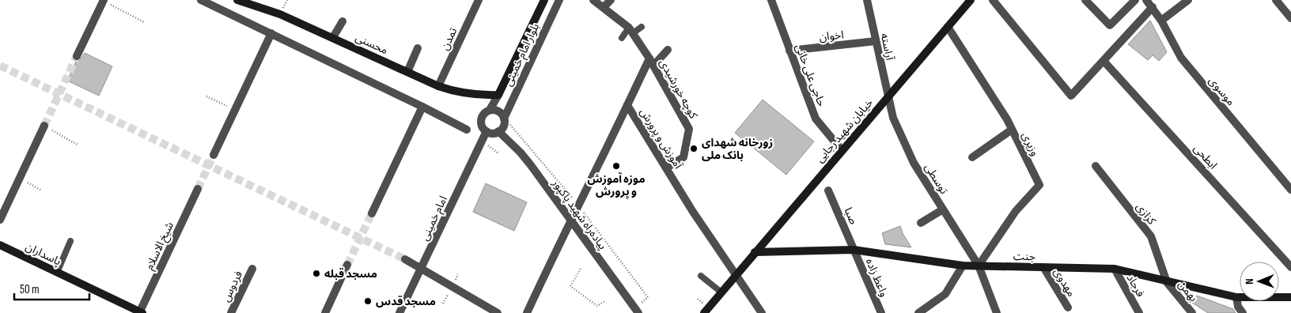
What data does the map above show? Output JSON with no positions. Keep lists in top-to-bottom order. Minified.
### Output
{"streets":{"street":["اخوان","تمدن","محسنی","آراسته","بلوار امام خمینی","حاجی علی خانی","کوچه خورشیدی","موسوی","خیابان شهید رجایی","آموزش و پرورش","وزیری","ابطحی","توسطی","کزازی","پیاده‌راه شهید پاکپور","صبا","امام خمینی","شیخ الاسلام","پاسداران","جنت","واعظ زاده","مهدوی","فرجاد","فردوس","بهمن"]},"crossings":[["اخوان","آراسته"],["اخوان","حاجی علی خانی"],["تمدن","محسنی"],["محسنی","بلوار امام خمینی"],["آراسته","خیابان شهید رجایی"],["آراسته","توسطی"],["بلوار امام خمینی","پیاده‌راه شهید پاکپور"],["بلوار امام خمینی","امام خمینی"],["حاجی علی خانی","خیابان شهید رجایی"],["کوچه خورشیدی","آموزش و پرورش"],["خیابان شهید رجایی","آموزش و پرورش"],["خیابان شهید رجایی","وزیری"],["خیابان شهید رجایی","توسطی"],["خیابان شهید رجایی","جنت"],["وزیری","توسطی"],["وزیری","جنت"],["توسطی","جنت"],["کزازی","جنت"],["کزازی","بهمن"],["پیاده‌راه شهید پاکپور","امام خمینی"],["صبا","جنت"],["صبا","واعظ زاده"],["شیخ الاسلام","پاسداران"],["جنت","واعظ زاده"],["جنت","مهدوی"],["جنت","فرجاد"],["جنت","بهمن"]],"places":["زورخانه شهدای بانک ملی","موزه آموزش و پرورش","مسجد قبله","مسجد قدس"],"scale_bar":"50 m","north":"left"}
